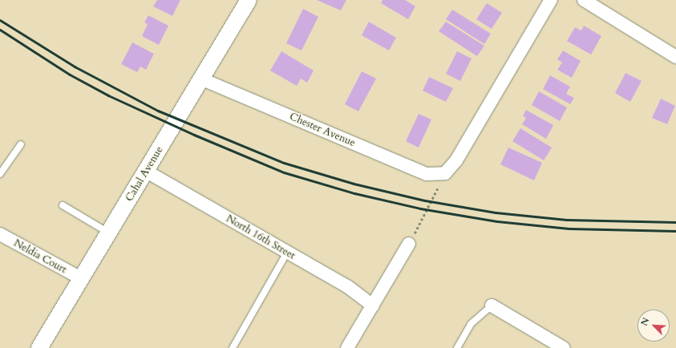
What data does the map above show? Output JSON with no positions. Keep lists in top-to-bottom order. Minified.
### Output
{"streets":{"street":["Chester Avenue","Cahal Avenue","North 16th Street","Neldia Court"]},"crossings":[["Chester Avenue","Cahal Avenue"],["Cahal Avenue","North 16th Street"],["Cahal Avenue","Neldia Court"]],"north":"top left"}
